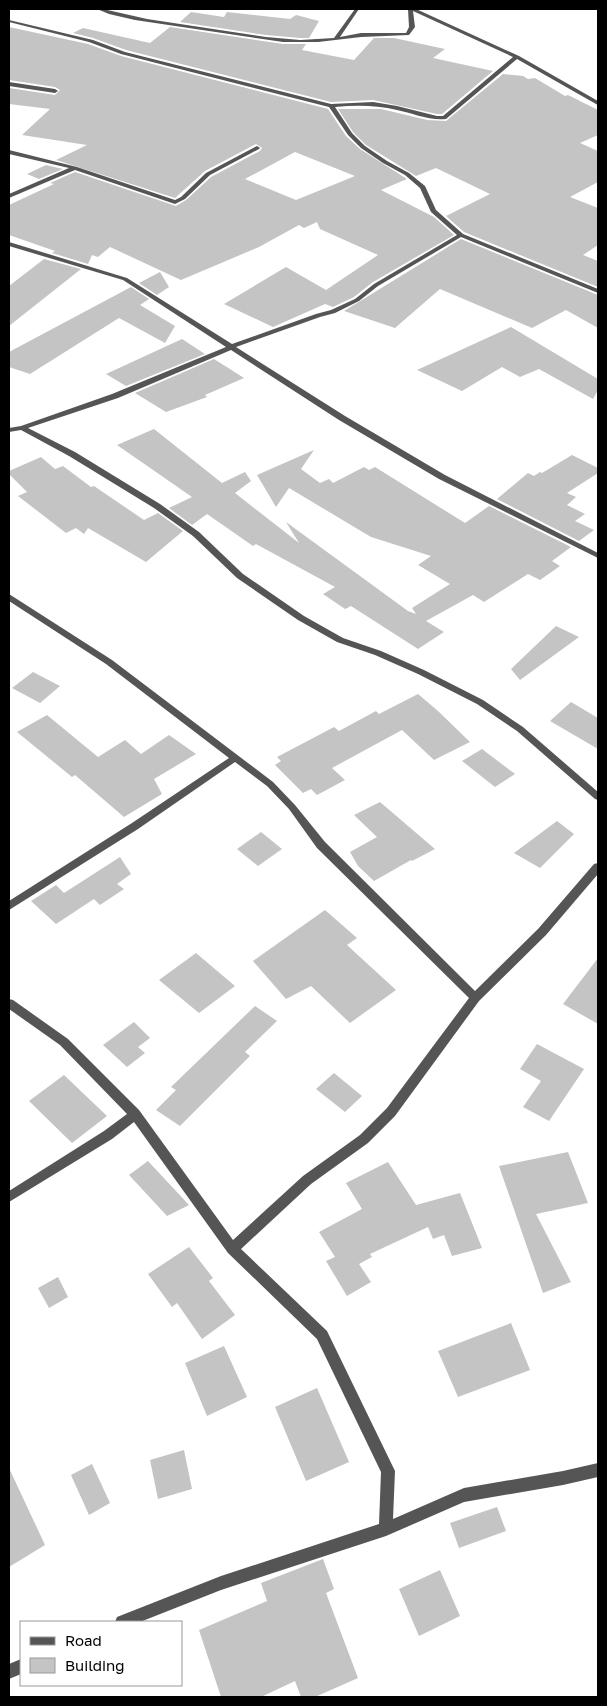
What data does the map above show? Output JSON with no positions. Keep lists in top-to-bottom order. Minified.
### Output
{"legend":["Road","Building"]}
